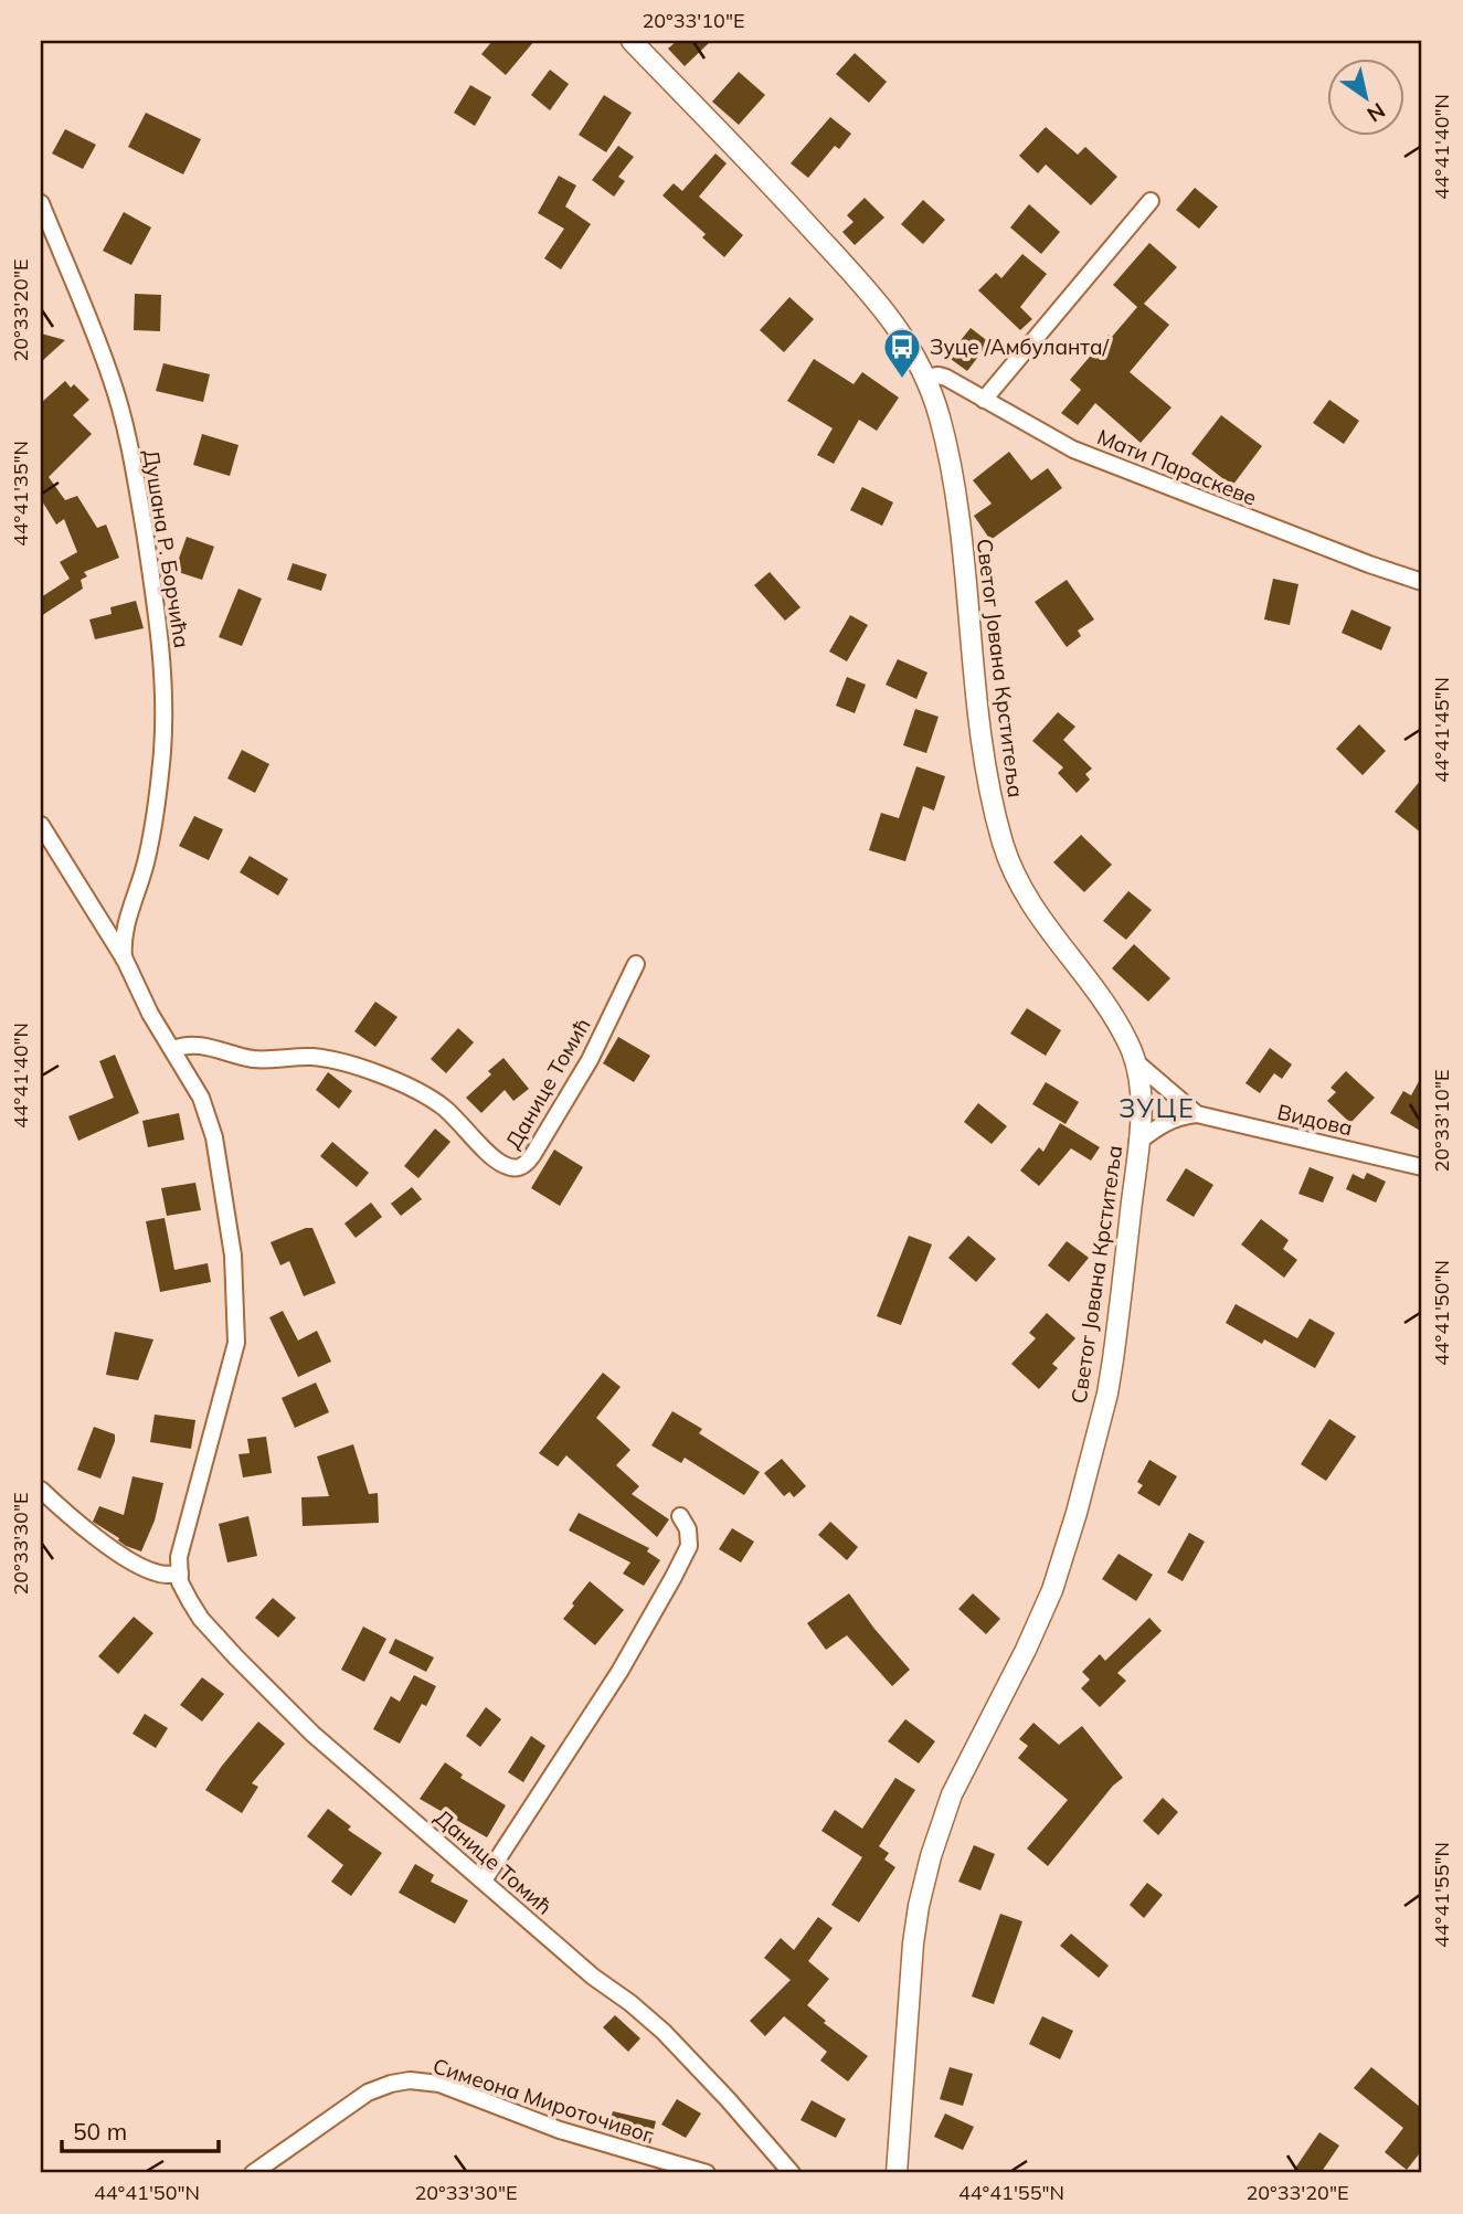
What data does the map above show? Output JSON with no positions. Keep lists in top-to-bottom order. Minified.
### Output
{"streets":{"street":["Мати Параскеве","Душана Р. Борчића","Светог Јована Крститеља","Данице Томић","Видова","Симеона Мироточивог"]},"crossings":[["Мати Параскеве","Светог Јована Крститеља"],["Светог Јована Крститеља","Видова"]],"districts":["ЗУЦЕ"],"places":{"bus stop":["Зуце /Амбуланта/"]},"scale_bar":"50 m","north":"bottom right","coordinates":["20°33'10\"E","44°41'40\"N","20°33'20\"E","44°41'35\"N","44°41'45\"N","44°41'50\"N","20°33'30\"E","44°41'55\"N"]}
